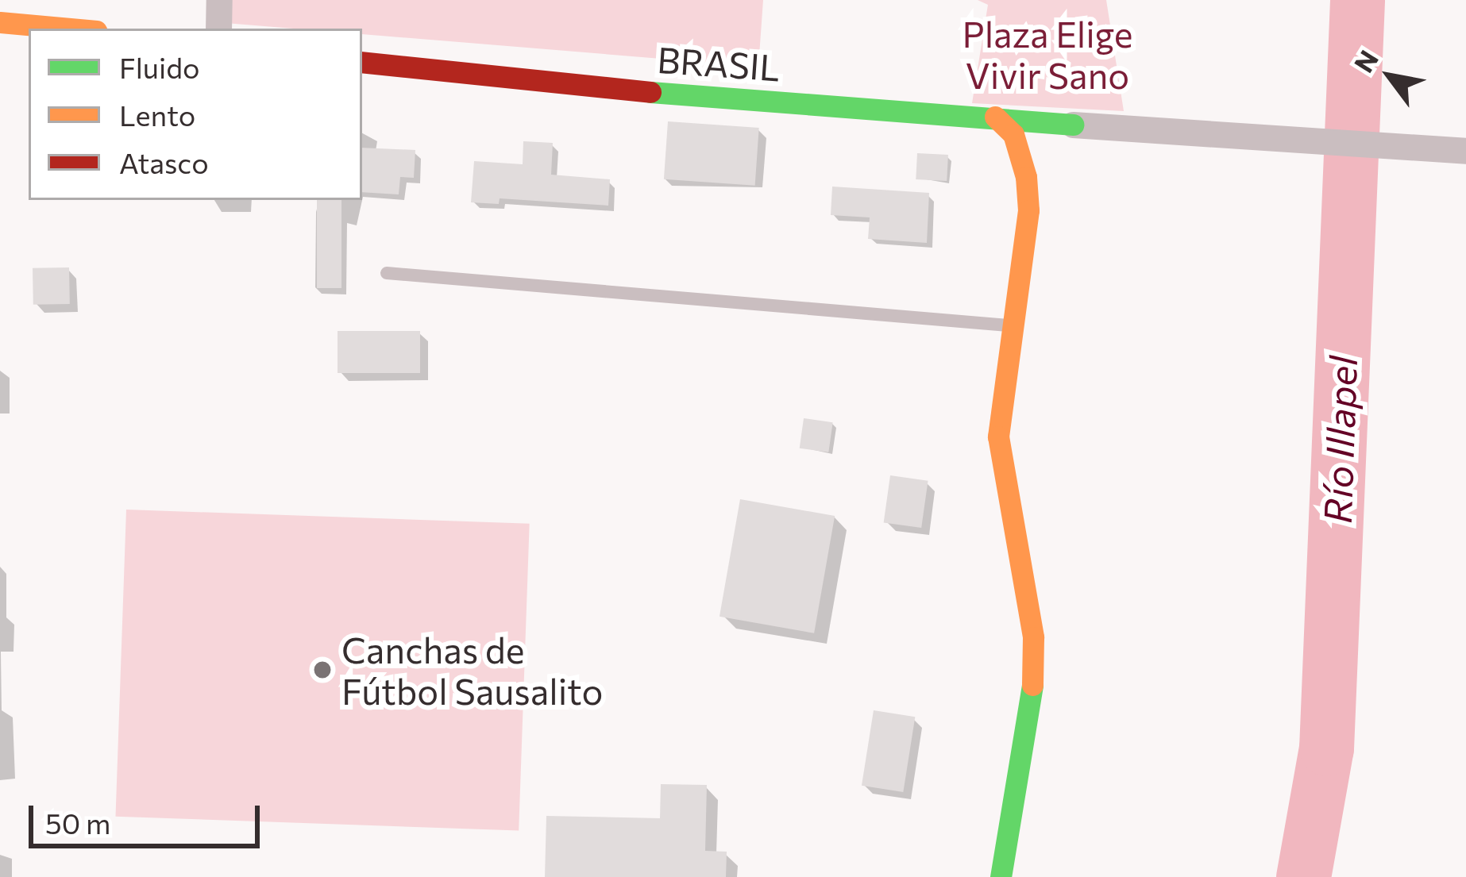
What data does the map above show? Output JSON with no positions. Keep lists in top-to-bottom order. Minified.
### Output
{"streets":{"street":["BRASIL"]},"water":["Río Illapel"],"parks":["Plaza Elige Vivir Sano"],"places":["Canchas de Fútbol Sausalito"],"legend":["Fluido","Lento","Atasco"],"scale_bar":"50 m","north":"top left"}
